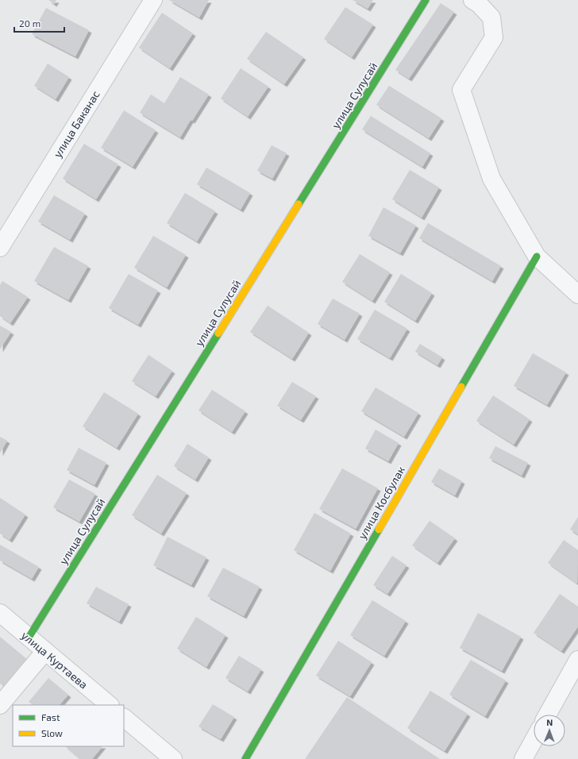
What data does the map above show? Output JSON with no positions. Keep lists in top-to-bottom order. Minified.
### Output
{"streets":{"street":["улица Сулусай","улица Баканас","улица Косбулак","улица Куртаева"]},"crossings":[["улица Сулусай","улица Куртаева"]],"legend":["Fast","Slow"],"scale_bar":"20 m","north":"top"}
